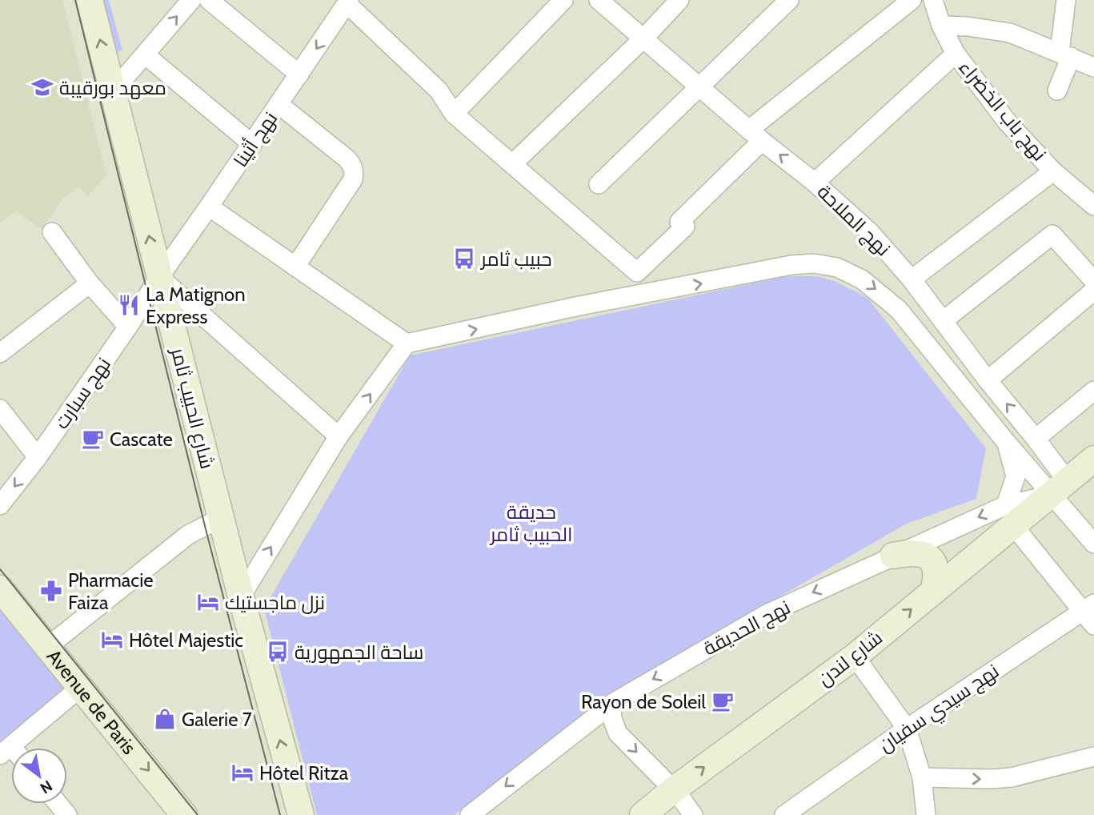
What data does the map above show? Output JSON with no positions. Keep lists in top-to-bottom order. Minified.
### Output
{"streets":{"main road":["شارع الحبيب ثامر","شارع لندن","Avenue de Paris"],"street":["نهج باب الخضراء","نهج أثينا","نهج الملاحة","نهج سبارت","نهج الحديقة","نهج سيدي سفيان"]},"crossings":[["نهج أثينا","نهج سبارت"],["نهج أثينا","شارع الحبيب ثامر"],["نهج الملاحة","شارع لندن"],["نهج سبارت","شارع الحبيب ثامر"],["نهج الحديقة","شارع لندن"]],"one_way":["شارع الحبيب ثامر","نهج الحديقة","شارع لندن","Avenue de Paris"],"parks":["حديقة الحبيب ثامر"],"places":{"school or university":["معهد بورقيبة"],"bus stop":["حبيب ثامر","ساحة الجمهورية"],"restaurant":["La Matignon Express"],"cafe":["Cascate","Rayon de Soleil"],"pharmacy":["Pharmacie Faiza"],"hotel":["نزل ماجستيك","Hôtel Majestic","Hôtel Ritza"],"shop":["Galerie 7"]},"north":"bottom right"}
